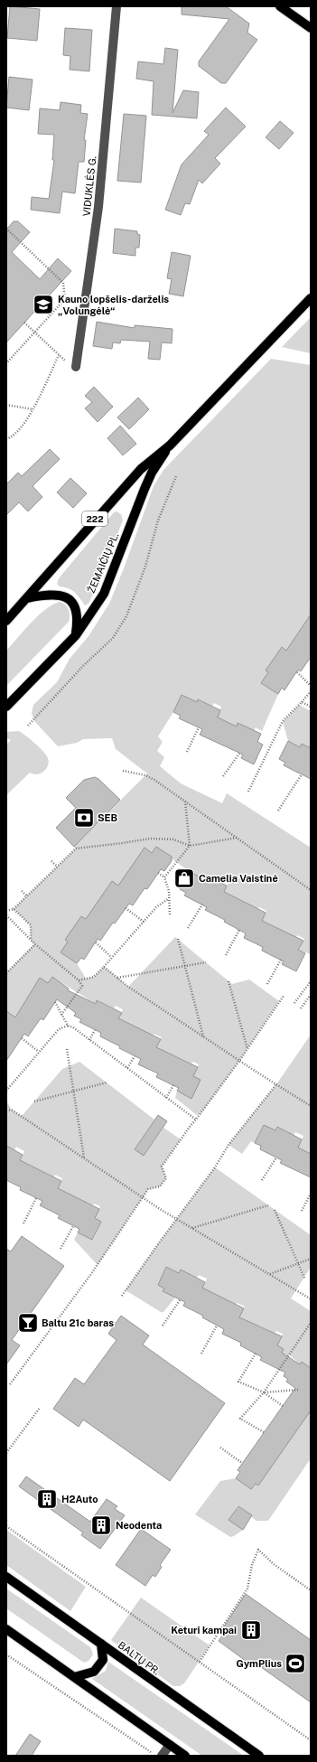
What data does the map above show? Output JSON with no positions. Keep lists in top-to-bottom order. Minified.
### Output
{"streets":{"main road":["222","ŽEMAIČIŲ PL.","BALTŲ PR."],"street":["VIDUKLĖS G."]},"places":{"school or university":["Kauno lopšelis-darželis „Volungėlė“"],"bank":["SEB"],"shop":["Camelia Vaistinė"],"bar":["Baltu 21c baras"],"building":["H2Auto","Neodenta","Keturi kampai"],"sports":["GymPlius"]}}
